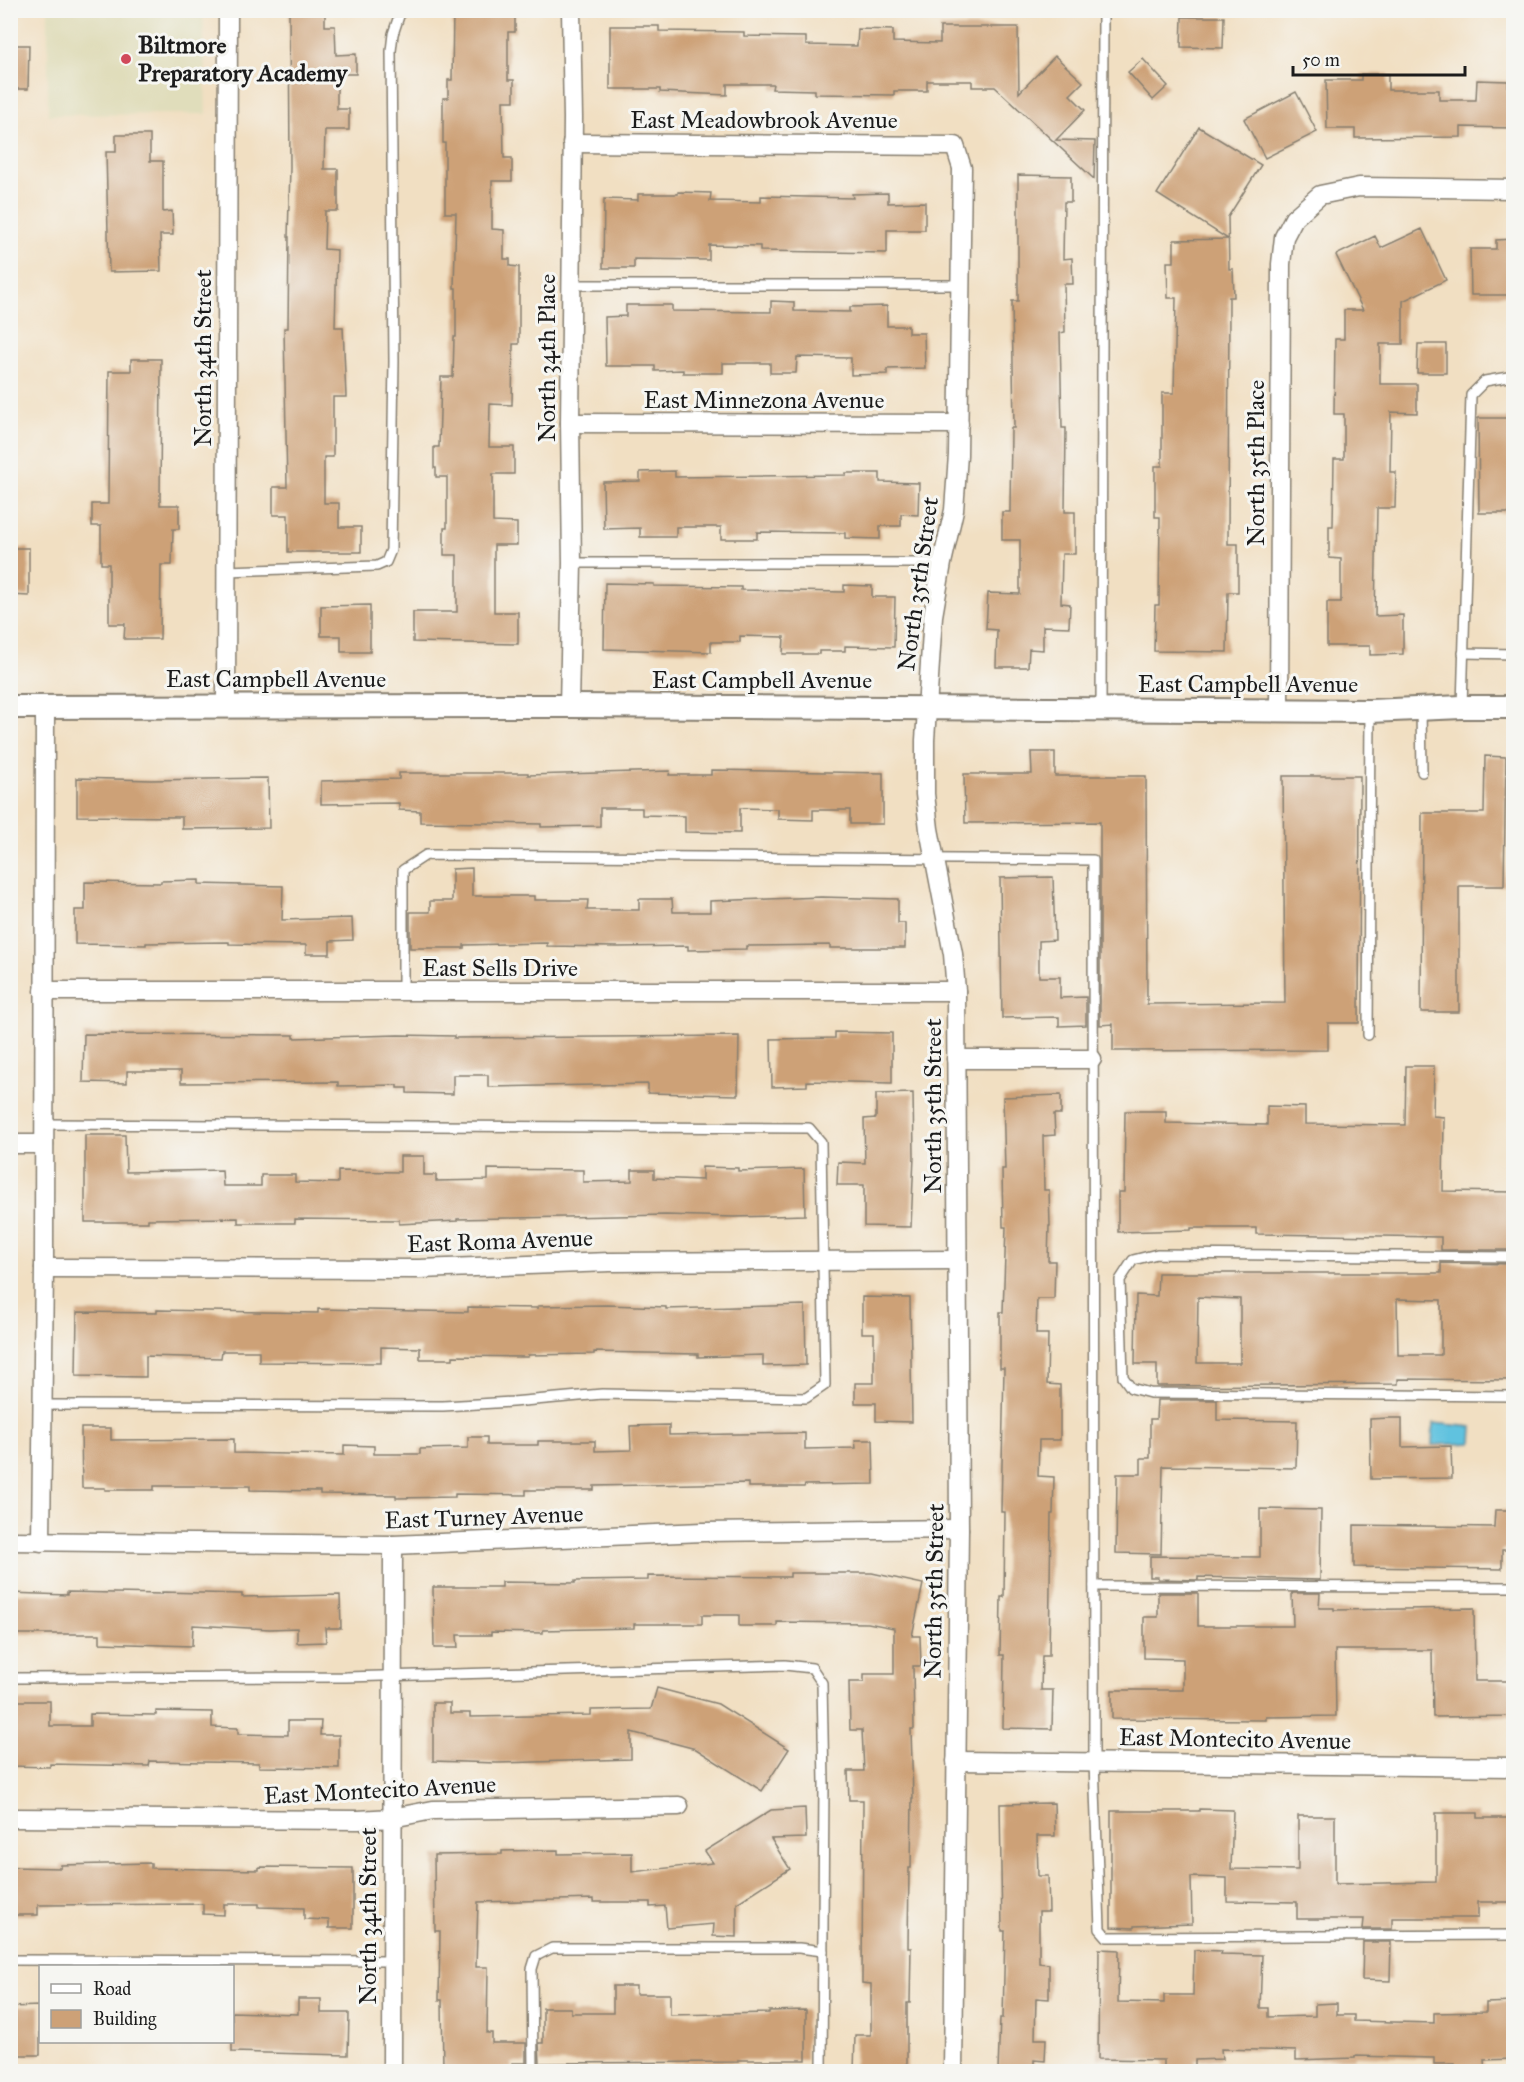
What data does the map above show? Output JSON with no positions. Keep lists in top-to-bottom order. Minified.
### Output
{"streets":{"street":["East Meadowbrook Avenue","North 34th Street","North 34th Place","East Minnezona Avenue","North 35th Place","North 35th Street","East Campbell Avenue","East Sells Drive","East Roma Avenue","East Turney Avenue","East Montecito Avenue"]},"crossings":[["East Meadowbrook Avenue","North 34th Place"],["East Meadowbrook Avenue","North 35th Street"],["North 34th Street","East Campbell Avenue"],["North 34th Street","East Turney Avenue"],["North 34th Street","East Montecito Avenue"],["North 34th Place","East Minnezona Avenue"],["North 34th Place","East Campbell Avenue"],["East Minnezona Avenue","North 35th Street"],["North 35th Place","East Campbell Avenue"],["North 35th Street","East Campbell Avenue"],["North 35th Street","East Sells Drive"],["North 35th Street","East Roma Avenue"],["North 35th Street","East Turney Avenue"],["North 35th Street","East Montecito Avenue"]],"places":["Biltmore Preparatory Academy"],"legend":["Road","Building"],"scale_bar":"50 m"}
